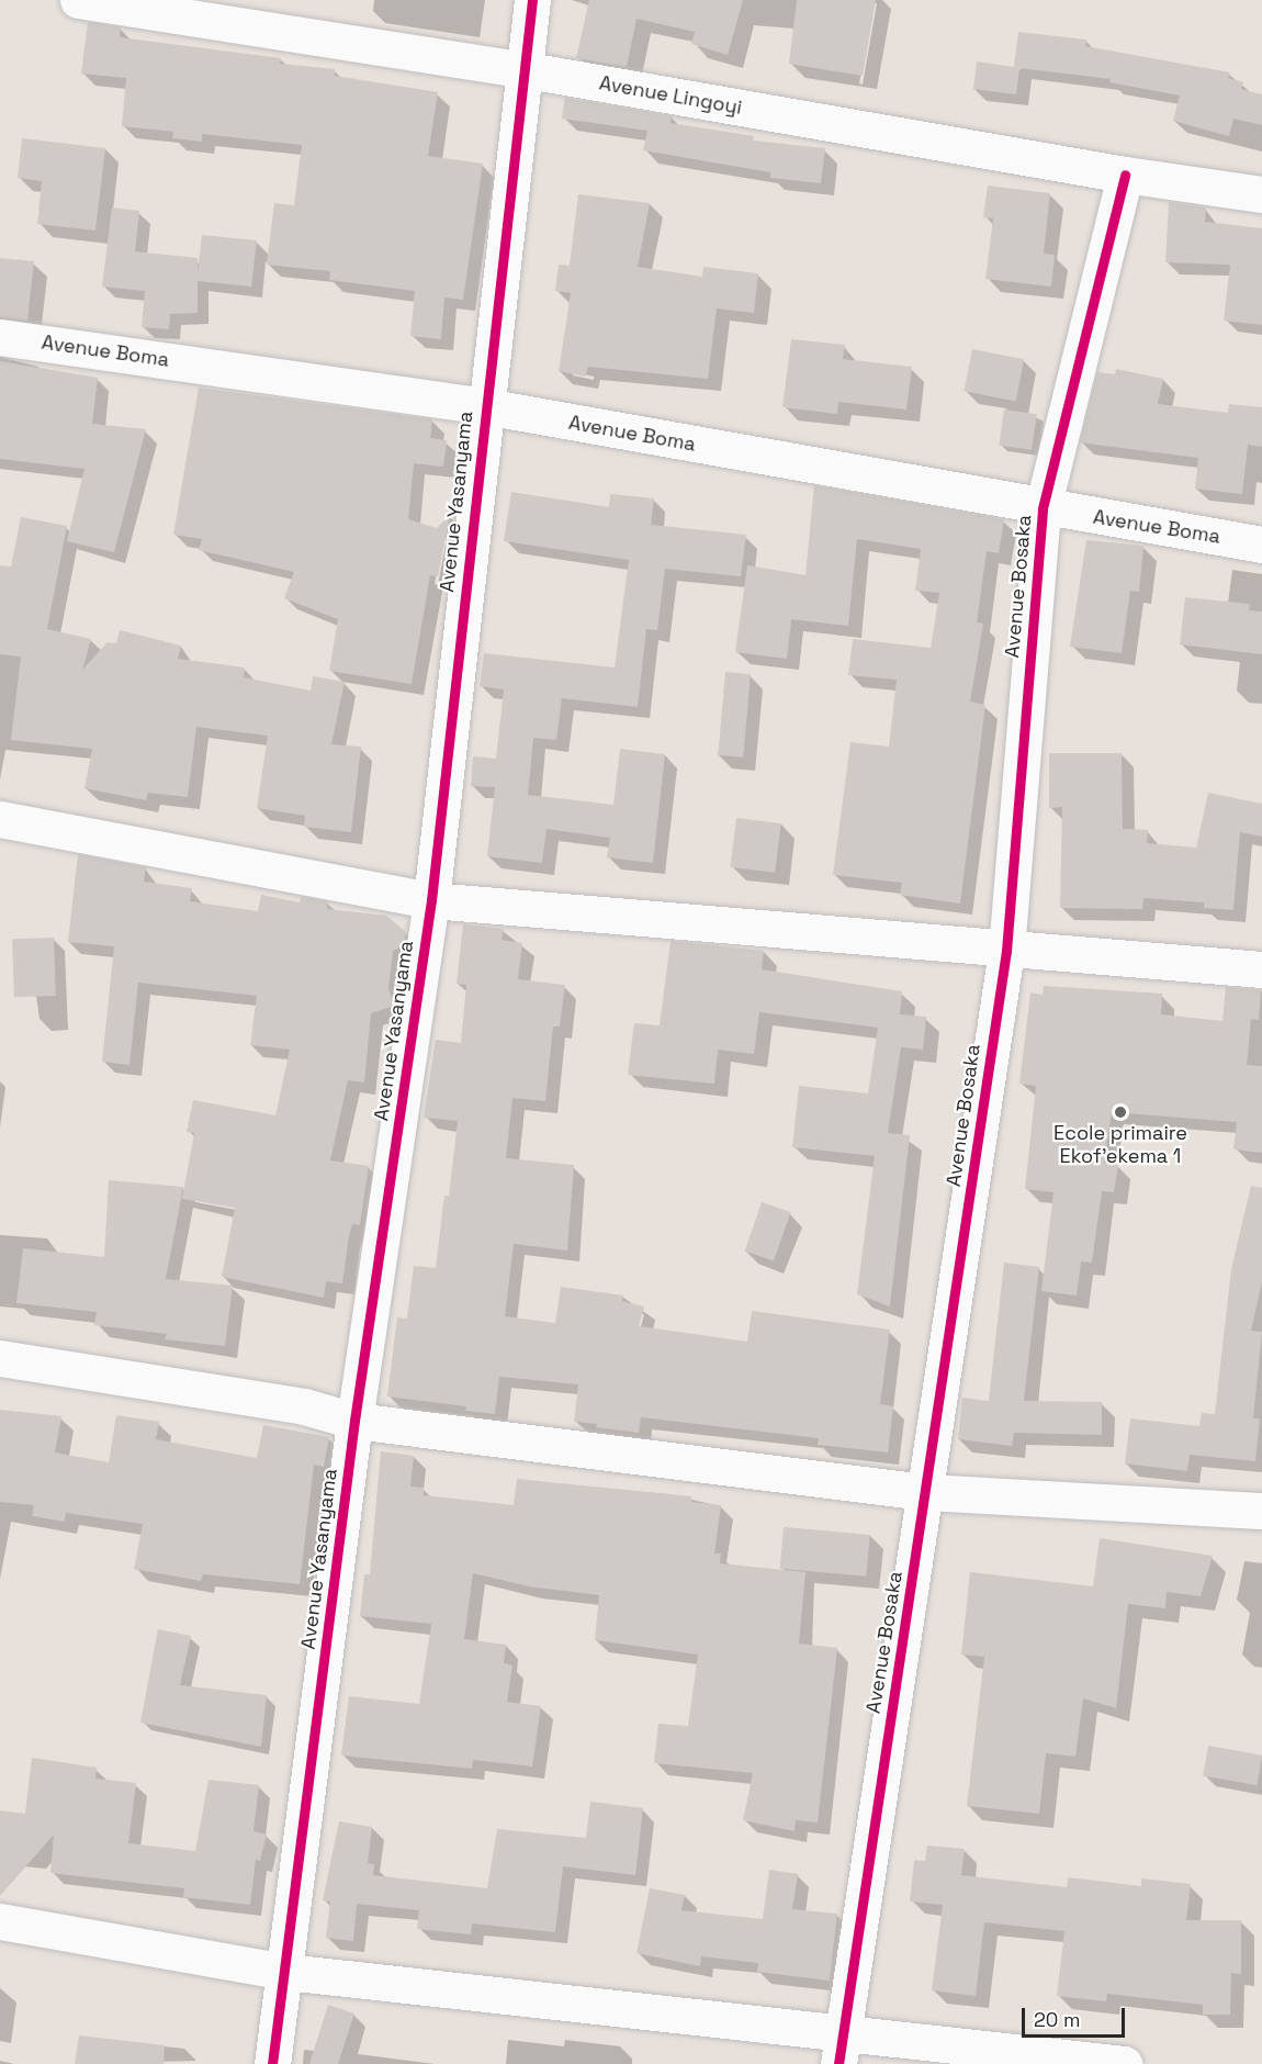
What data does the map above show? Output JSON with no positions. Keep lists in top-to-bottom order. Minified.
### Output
{"streets":{"street":["Avenue Lingoyi","Avenue Boma","Avenue Yasanyama","Avenue Bosaka"]},"crossings":[["Avenue Lingoyi","Avenue Yasanyama"],["Avenue Lingoyi","Avenue Bosaka"],["Avenue Boma","Avenue Yasanyama"],["Avenue Boma","Avenue Bosaka"]],"places":["Ecole primaire Ekof'ekema 1"],"scale_bar":"20 m"}
